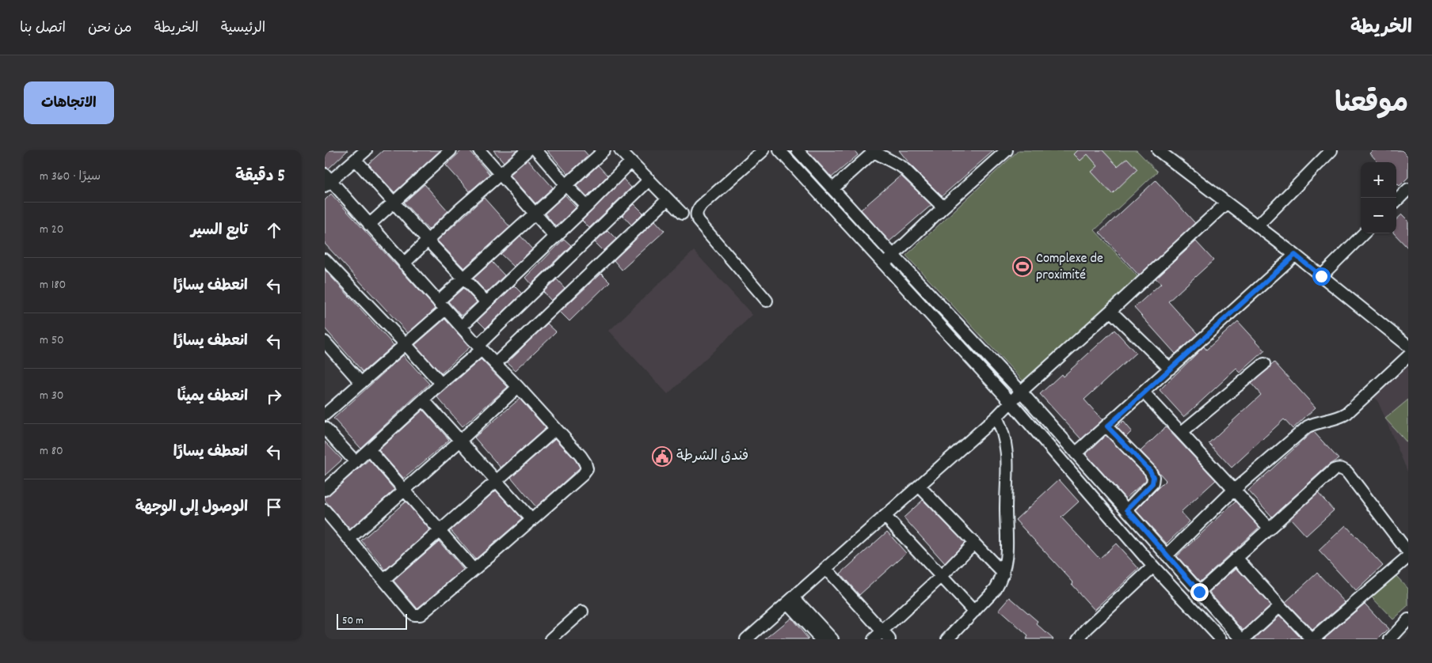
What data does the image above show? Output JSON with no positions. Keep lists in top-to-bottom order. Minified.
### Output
{"places":{"sports":["Complexe de proximité"],"public building":["فندق الشرطة"]},"scale_bar":"50 m","page":{"header":"الخريطة","nav":["الرئيسية","الخريطة","من نحن","اتصل بنا"],"title":"موقعنا","buttons":"الاتجاهات","heading":["5 دقيقة","سيرًا · 360 m"],"map_buttons":["+","−"],"list":[["تابع السير","20 m"],["انعطف يسارًا","180 m"],["انعطف يسارًا","50 m"],["انعطف يمينًا","30 m"],["انعطف يسارًا","80 m"],"الوصول إلى الوجهة"],"scale":"50 m"}}
